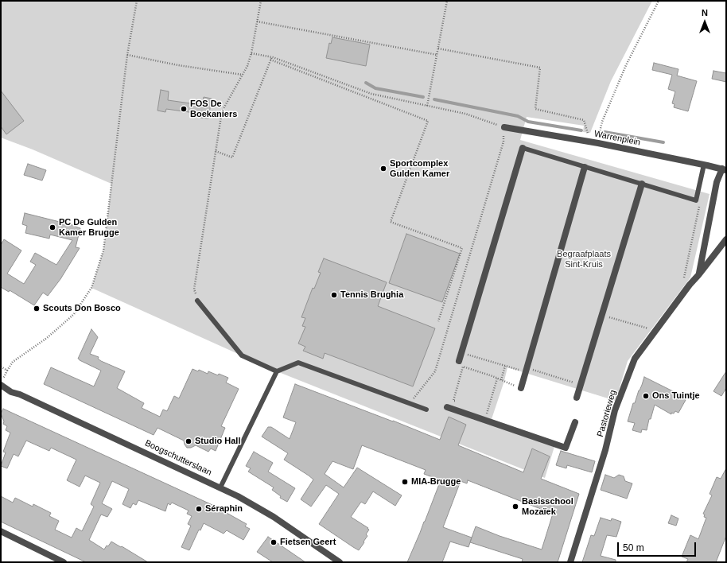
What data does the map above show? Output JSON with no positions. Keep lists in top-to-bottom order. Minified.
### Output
{"streets":{"street":["Warrenplein","Pastorieweg","Boogschutterslaan"]},"parks":["Begraafplaats Sint-Kruis"],"places":["FOS De Boekaniers","Sportcomplex Gulden Kamer","PC De Gulden Kamer Brugge","Tennis Brughia","Scouts Don Bosco","Ons Tuintje","Studio Hall","MIA-Brugge","Basisschool Mozaïek","Séraphin","Fietsen Geert"],"scale_bar":"50 m","north":"top"}
